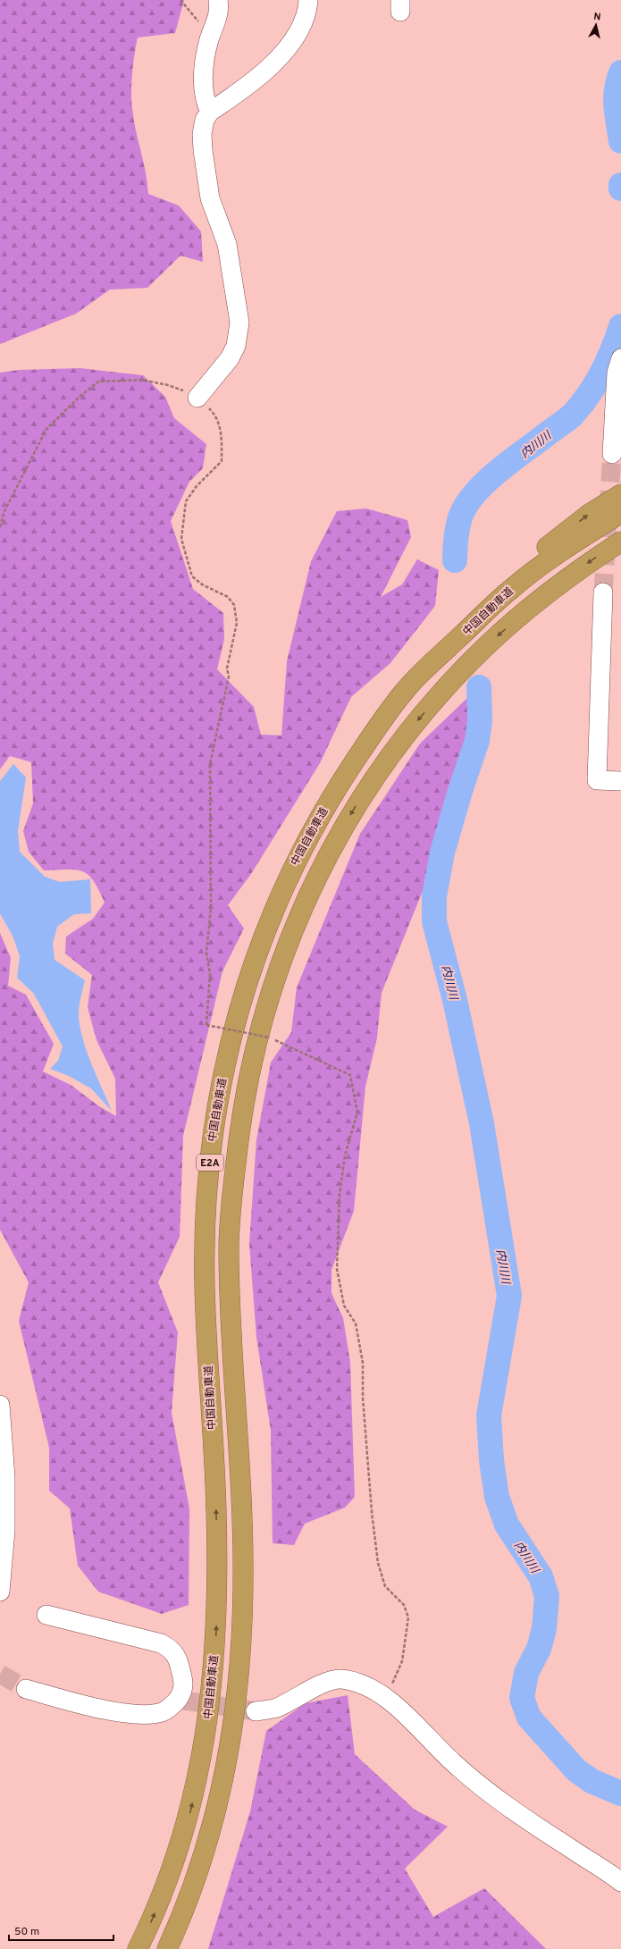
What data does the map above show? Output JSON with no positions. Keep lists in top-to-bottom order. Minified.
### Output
{"streets":{"highway":["中国自動車道","E2A"]},"water":["内川川"],"scale_bar":"50 m","north":"top"}
